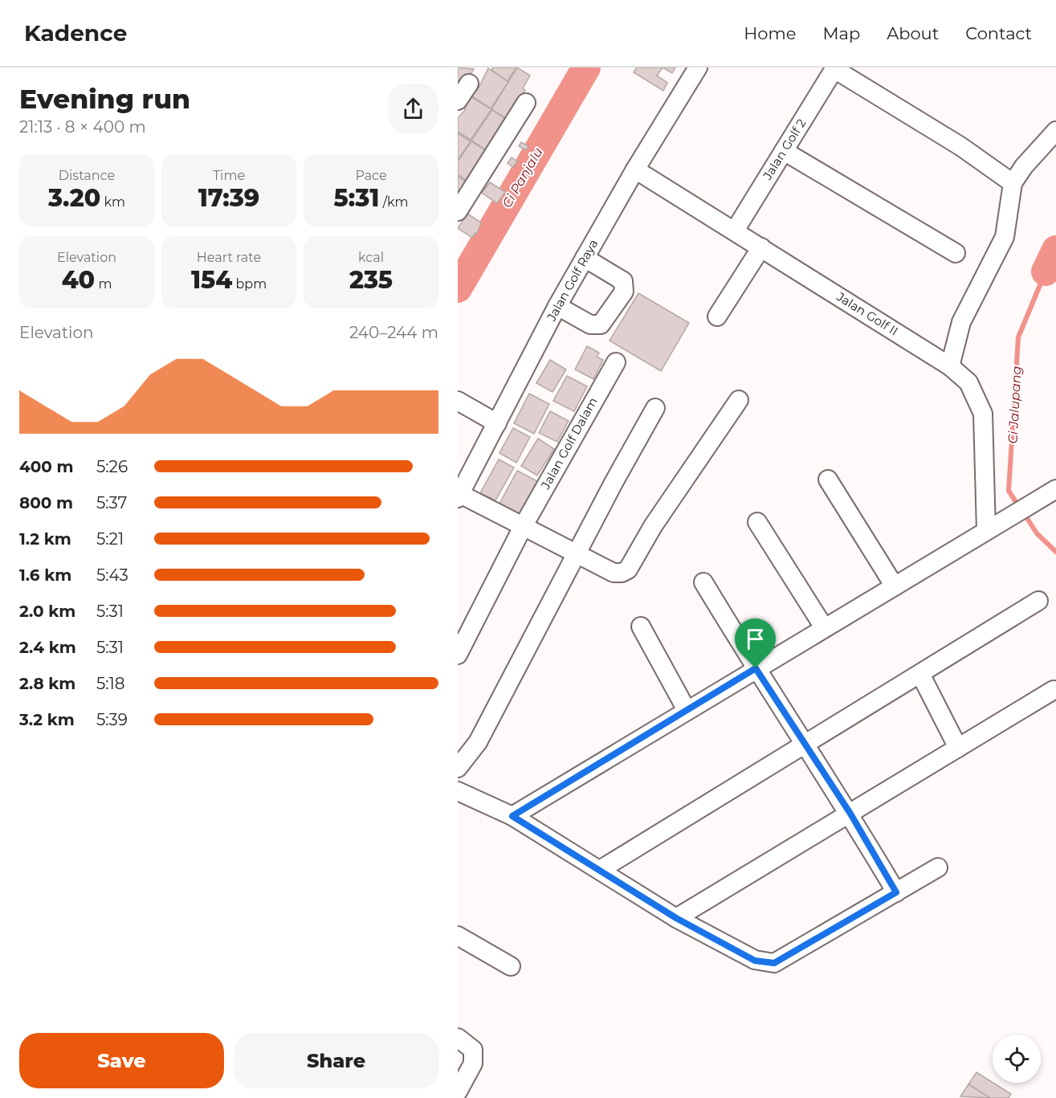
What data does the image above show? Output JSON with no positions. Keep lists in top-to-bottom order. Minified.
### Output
{"streets":{"street":["Jalan Golf 2","Jalan Golf Raya","Jalan Golf II","Jalan Golf Dalam"]},"crossings":[["Jalan Golf 2","Jalan Golf II"],["Jalan Golf Raya","Jalan Golf II"]],"water":["Ci Panjalu","Ci Jalupang"],"page":{"header":"Kadence","nav":["Home","Map","About","Contact"],"heading":["Evening run","21:13 · 8 × 400 m"],"stats":[["Distance","3.20 km"],["Time","17:39"],["Pace","5:31 /km"],["Elevation","40 m"],["Heart rate","154 bpm"],["kcal","235"]],"chart":["Elevation","240–244 m"],"list":[{"name":"400 m","note":"5:26"},{"name":"800 m","note":"5:37"},{"name":"1.2 km","note":"5:21"},{"name":"1.6 km","note":"5:43"},{"name":"2.0 km","note":"5:31"},{"name":"2.4 km","note":"5:31"},{"name":"2.8 km","note":"5:18"},{"name":"3.2 km","note":"5:39"}],"buttons":["Save","Share"]}}
